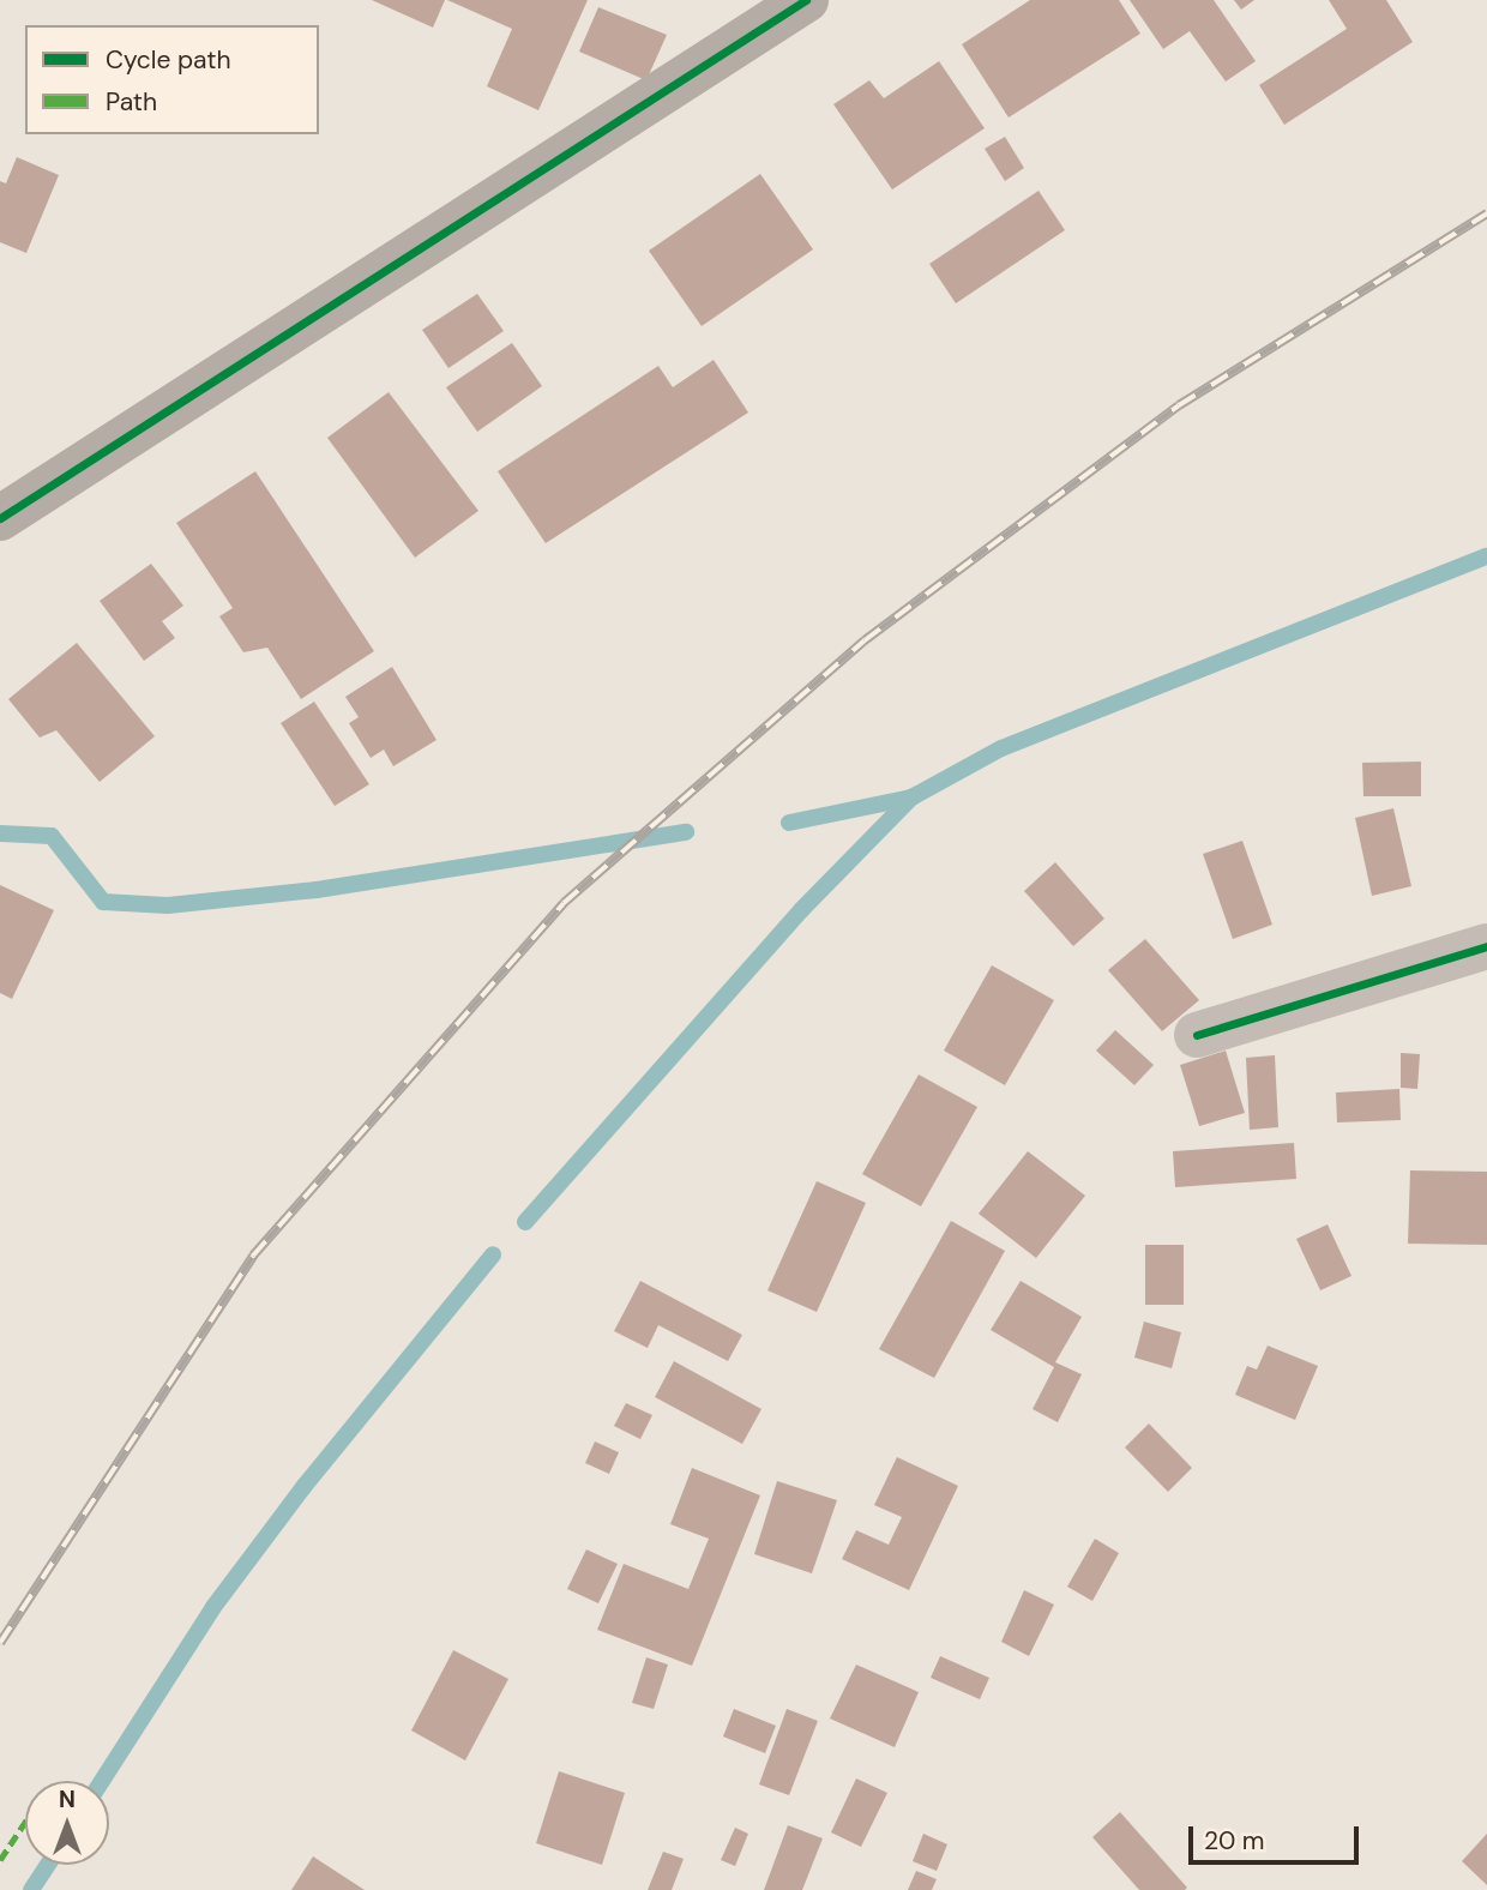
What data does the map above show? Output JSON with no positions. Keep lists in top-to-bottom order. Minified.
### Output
{"legend":["Cycle path","Path"],"scale_bar":"20 m","north":"top"}
